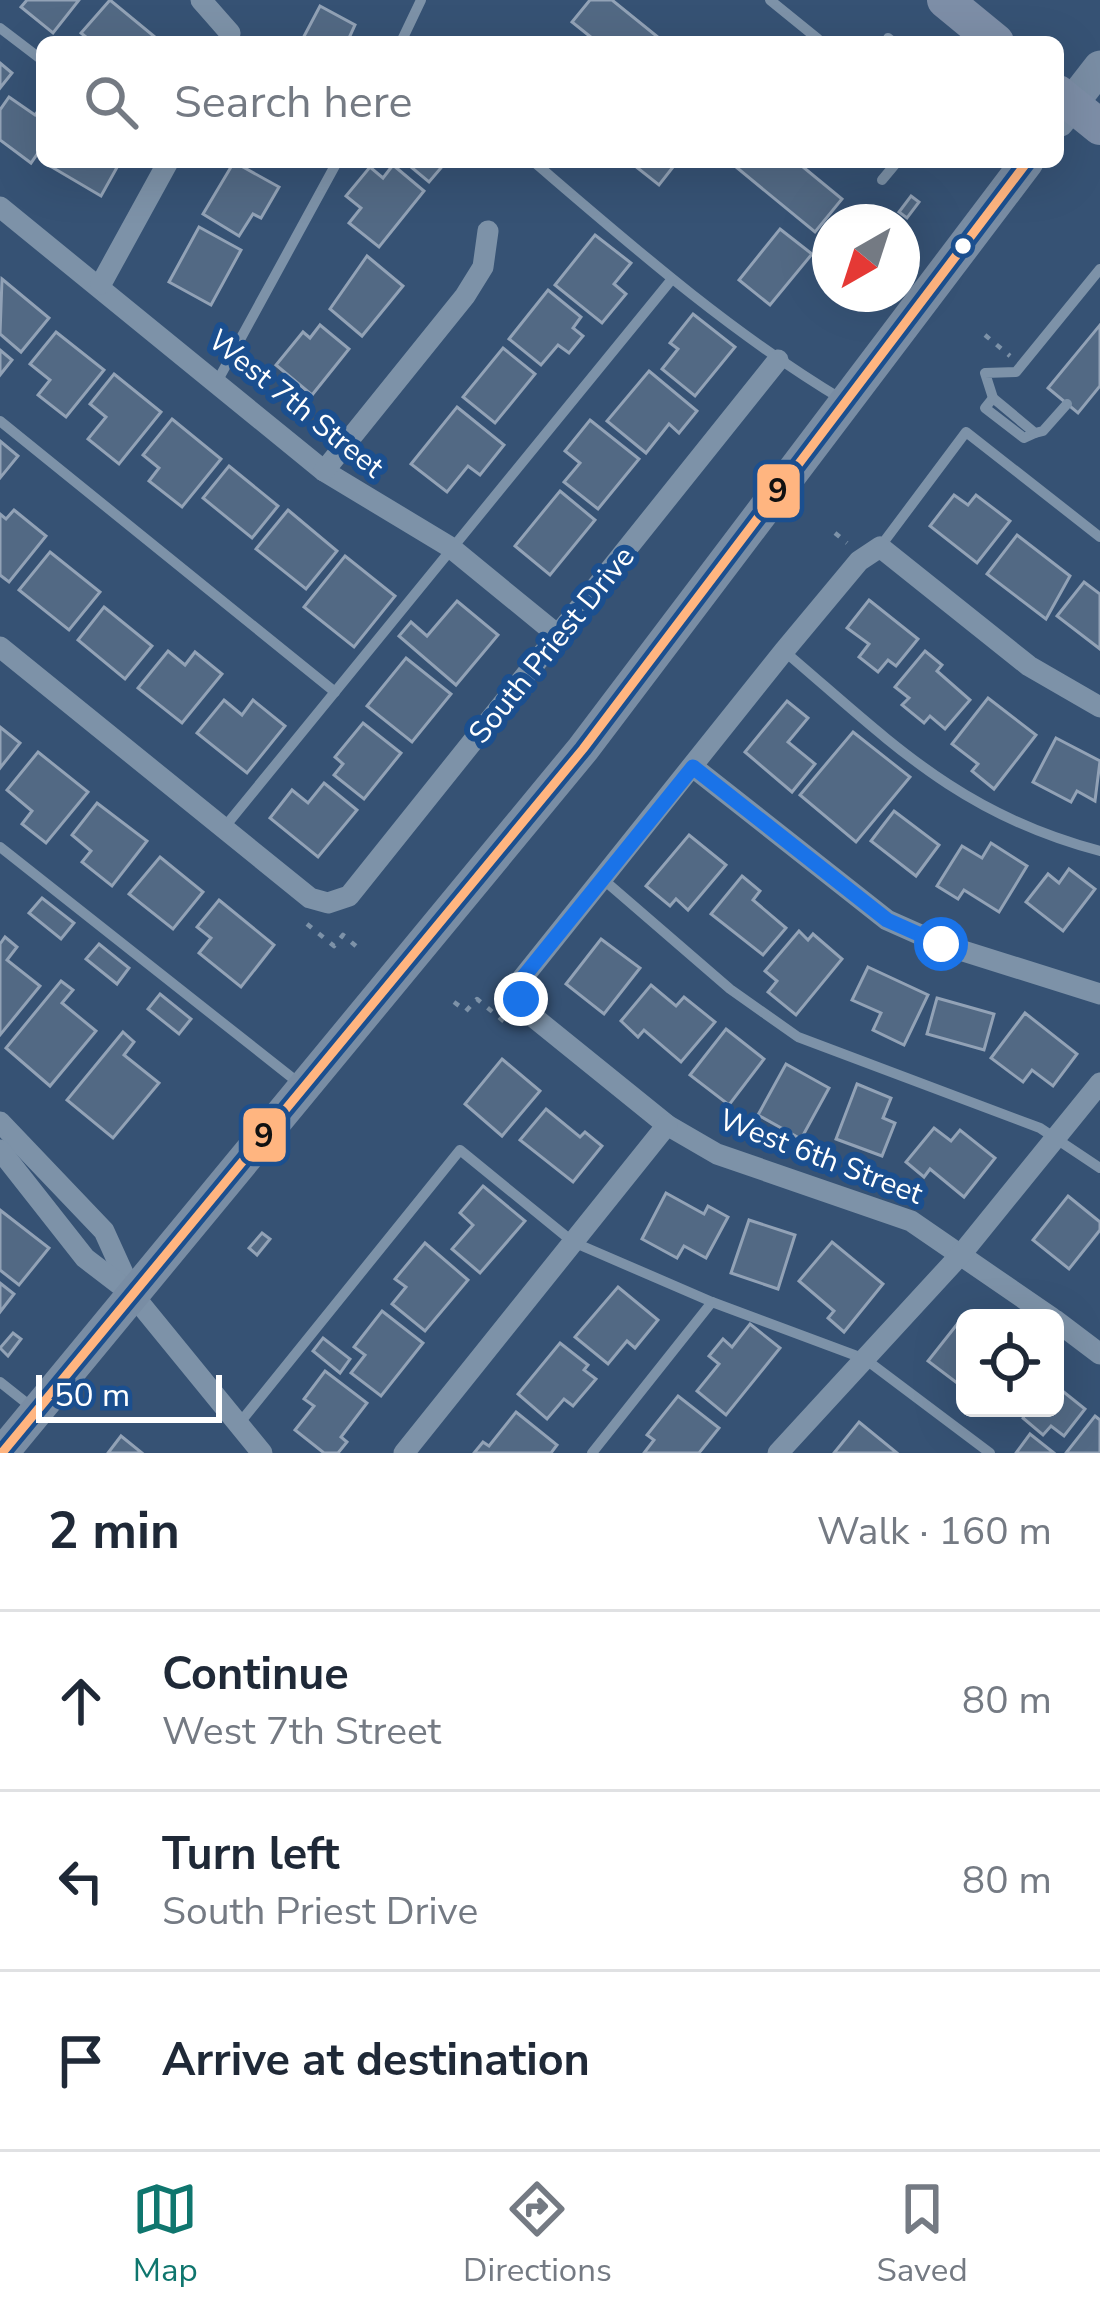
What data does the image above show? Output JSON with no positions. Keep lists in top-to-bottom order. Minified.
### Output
{"streets":{"street":["West 7th Street","South Priest Drive","West 6th Street"]},"crossings":[["West 7th Street","South Priest Drive"]],"lines":["transit line 9"],"scale_bar":"50 m","north":"bottom left","page":{"search":"Search here","scale":"50 m","heading":["2 min","Walk · 160 m"],"list":[["Continue","West 7th Street","80 m"],["Turn left","South Priest Drive","80 m"],"Arrive at destination"],"nav":["Map","Directions","Saved"]}}
